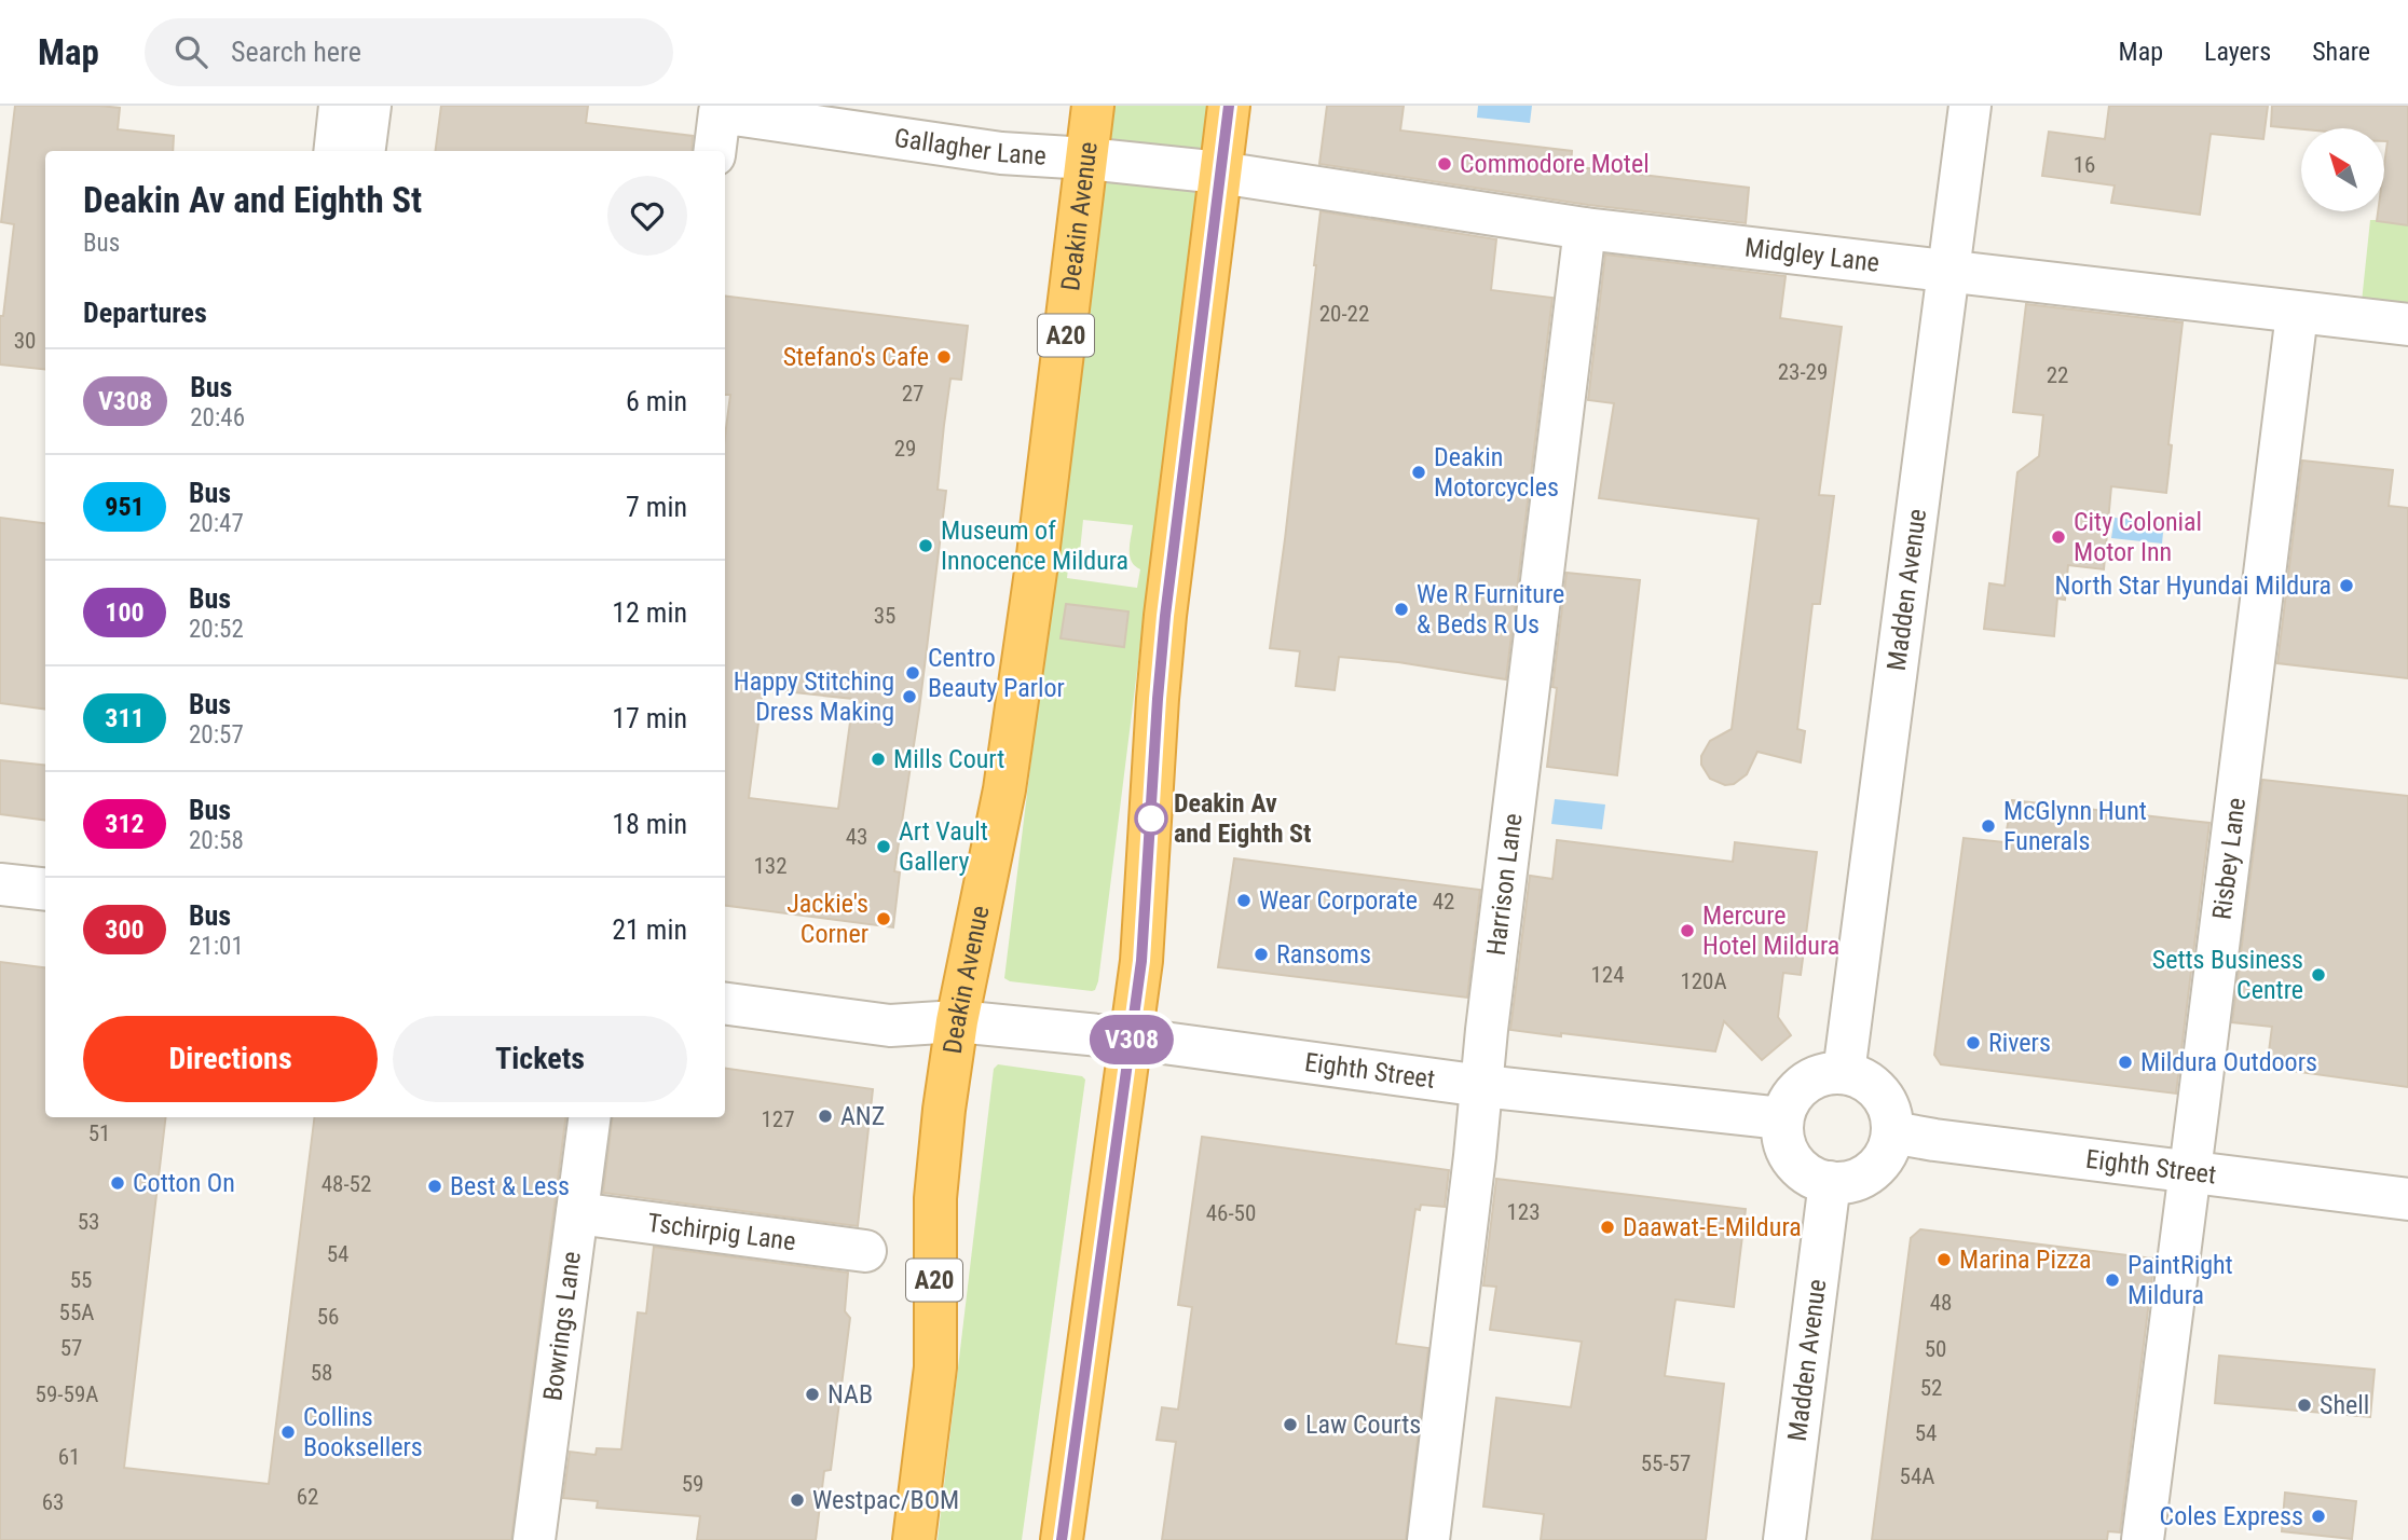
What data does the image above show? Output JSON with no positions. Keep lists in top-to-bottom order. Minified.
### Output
{"streets":{"highway":["Deakin Avenue","A20"],"street":["Gallagher Lane","Midgley Lane","Madden Avenue","Risbey Lane","Harrison Lane","Eighth Street","Tschirpig Lane","Bowrings Lane"]},"crossings":[["Gallagher Lane","Deakin Avenue"],["Gallagher Lane","Midgley Lane"],["Deakin Avenue","Eighth Street"],["Midgley Lane","Madden Avenue"],["Midgley Lane","Risbey Lane"],["Midgley Lane","Harrison Lane"],["Madden Avenue","Eighth Street"],["Risbey Lane","Eighth Street"],["Harrison Lane","Eighth Street"],["Tschirpig Lane","Bowrings Lane"]],"places":["Commodore Motel","Stefano's Cafe","Deakin Motorcycles","City Colonial Motor Inn","Museum of Innocence Mildura","North Star Hyundai Mildura","We R Furniture & Beds R Us","Centro Beauty Parlor","Happy Stitching Dress Making","Mills Court","Deakin Av and Eighth St","McGlynn Hunt Funerals","Art Vault Gallery","Wear Corporate","Jackie's Corner","Mercure Hotel Mildura","Ransoms","Setts Business Centre","Rivers","Mildura Outdoors","ANZ","Cotton On","Best & Less","Daawat-E-Mildura","Marina Pizza","PaintRight Mildura","NAB","Shell","Law Courts","Collins Booksellers","Westpac/BOM","Coles Express"],"lines":["bus line V308"],"house_numbers":["16","20-22","30","23-29","22","27","29","35","43","132","42","124","120A","127","51","48-52","123","46-50","53","54","55","48","55A","56","57","50","58","52","59-59A","54","61","55-57","54A","59","62","63"],"north":"top left","page":{"header":"Map","search":"Search here","nav":["Map","Layers","Share"],"on_map":"V308","heading":[["Deakin Av and Eighth St","Bus"],"Departures"],"list":[{"mark":"V308","name":"Bus","note":"20:46","value":"6 min"},{"mark":"951","name":"Bus","note":"20:47","value":"7 min"},{"mark":"100","name":"Bus","note":"20:52","value":"12 min"},{"mark":"311","name":"Bus","note":"20:57","value":"17 min"},{"mark":"312","name":"Bus","note":"20:58","value":"18 min"},{"mark":"300","name":"Bus","note":"21:01","value":"21 min"}],"buttons":["Directions","Tickets"]}}
